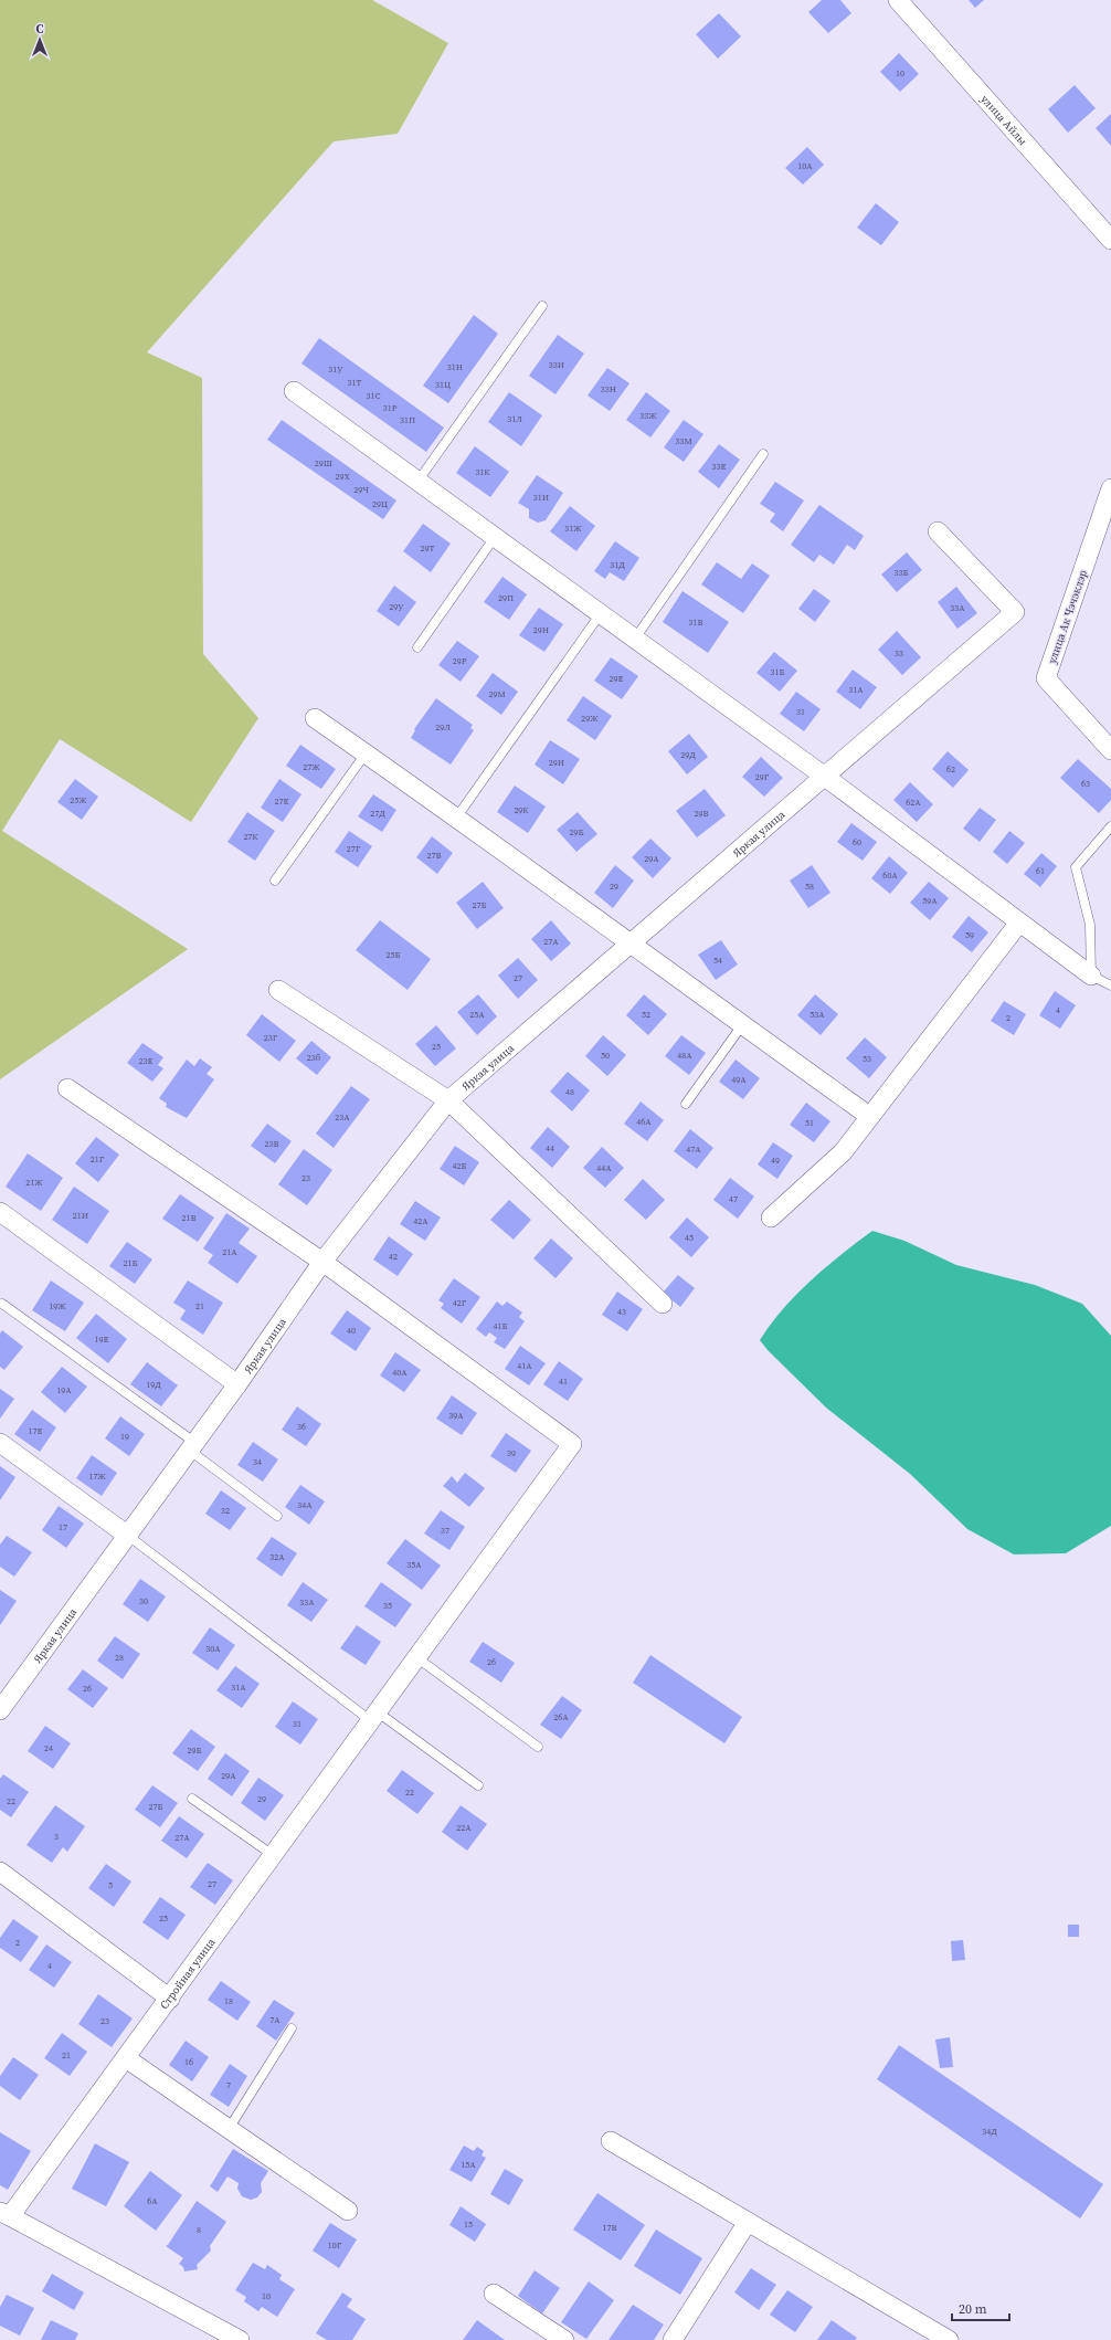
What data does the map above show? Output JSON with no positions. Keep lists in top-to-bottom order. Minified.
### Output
{"streets":{"street":["улица Айлы","улица Ак Чэчэклэр","Яркая улица","Стройная улица"]},"crossings":[["Яркая улица","Стройная улица"]],"house_numbers":["10","10А","33И","31Н","31У","31Т","31Ц","33Н","31С","31Р","33Ж","31Л","31П","33М","29Ш","33Е","31К","29Х","29Ч","31И","29Ц","31Ж","29Т","31Д","33Б","29П","29У","33А","31В","29Н","33","29Р","31Б","29Е","31А","29М","31","29Ж","29Л","29Д","29И","27Ж","62","29Г","63","25Ж","27Е","62А","29К","27Д","29В","29Б","27К","60","27Г","27В","29А","61","60А","29","58","59А","27Б","59","27А","25Б","54","27","4","25А","52","53А","2","23Г","25","50","48А","23б","53","23Е","49А","48","23А","46А","51","23В","44","47А","21Г","49","42Б","44А","23","21Ж","47","21И","21В","42А","45","21А","42","21Б","42Г","19Ж","21","43","41Б","40","19E","41А","40А","41","19Д","19А","39А","36","17Е","19","39","34","17Ж","34А","32","17","37","32А","35А","30","33А","35","30А","28","26","31А","26","26А","31","24","29Б","29А","22","29","22","27Б","22А","3","27А","27","5","25","2","4","18","7А","23","21","16","7","34Д","15А","6А","15","17В","8","10Г","10"],"scale_bar":"20 m","north":"top"}
